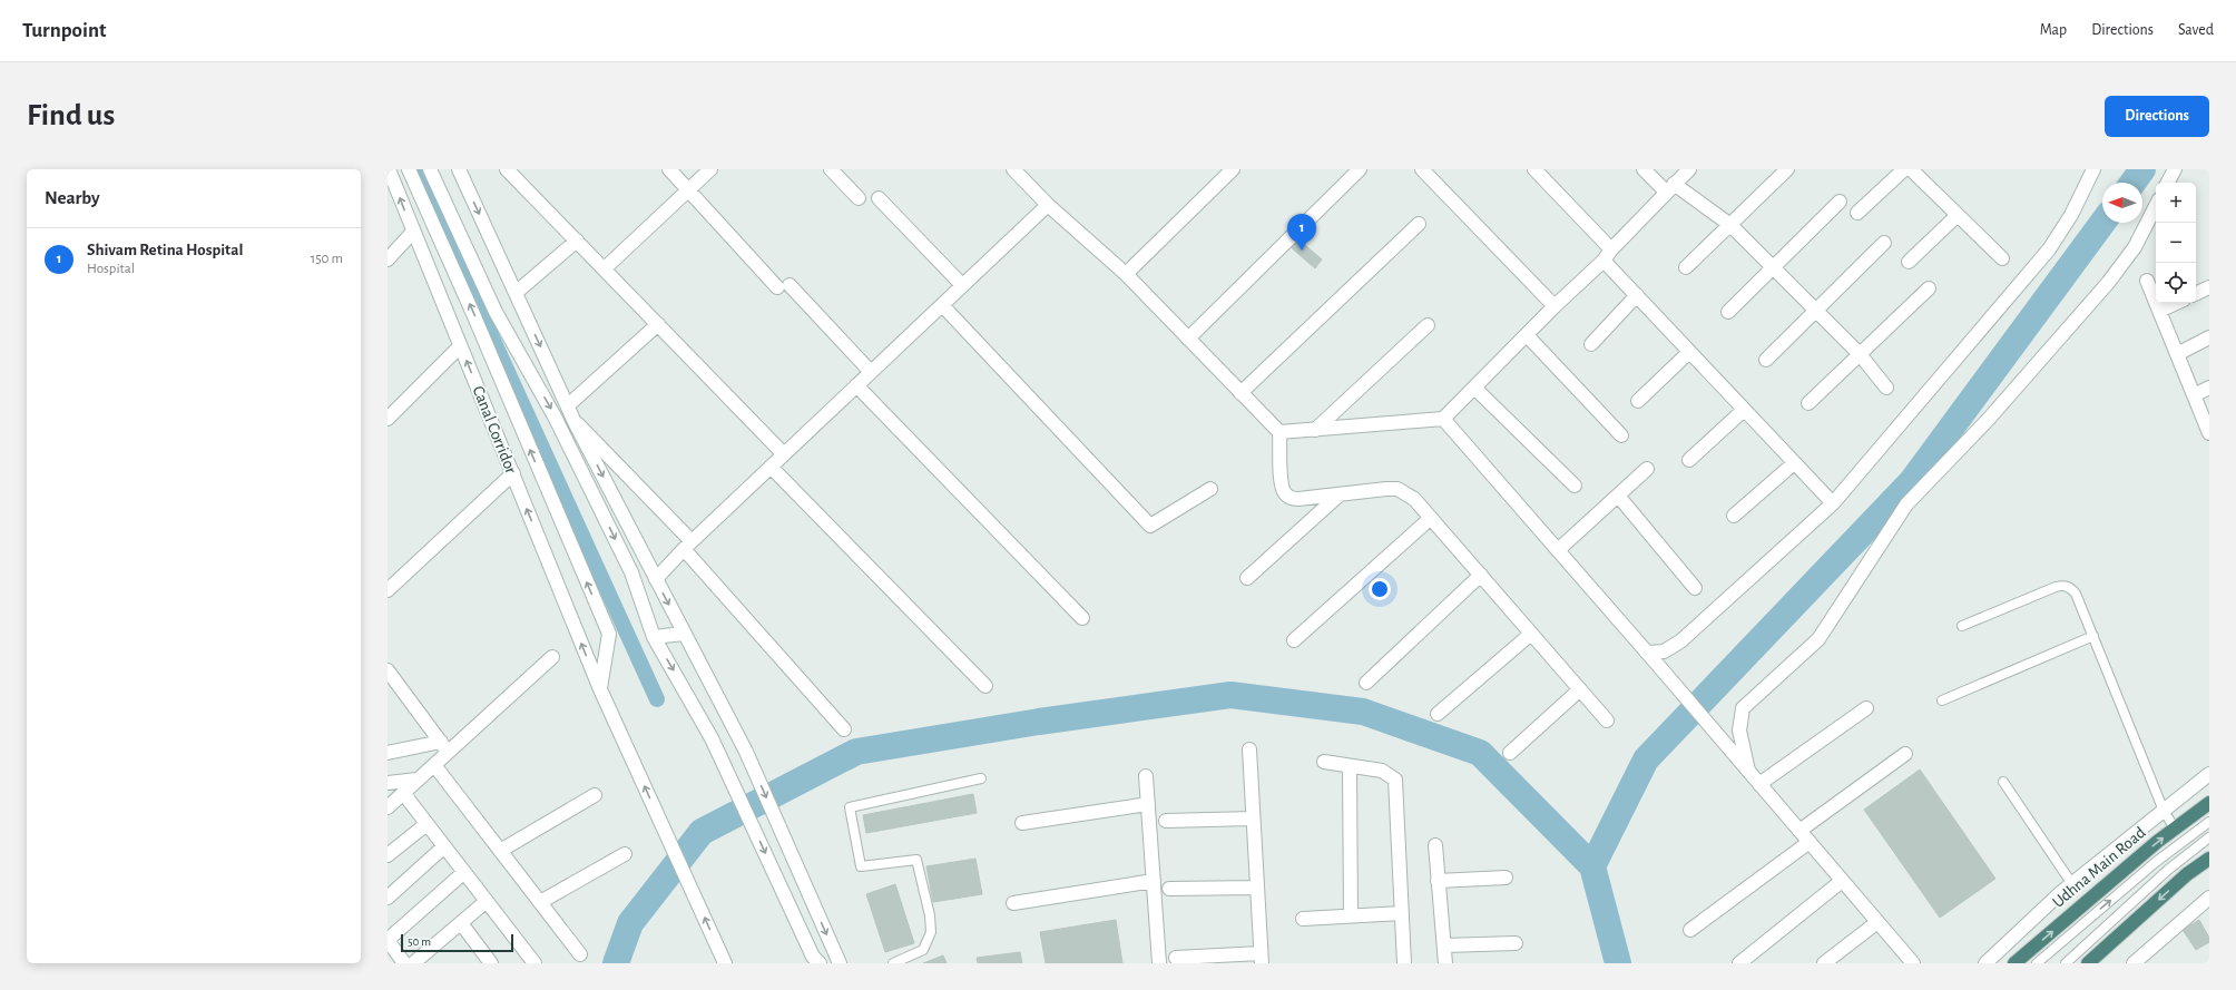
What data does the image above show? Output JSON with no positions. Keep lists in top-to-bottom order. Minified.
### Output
{"streets":{"highway":["Udhna Main Road"],"street":["Canal Corridor"]},"scale_bar":"50 m","north":"left","page":{"header":"Turnpoint","nav":["Map","Directions","Saved"],"buttons":"Directions","title":"Find us","heading":"Nearby","map_buttons":["+","−"],"pins":"1","list":[{"mark":"1","name":"Shivam Retina Hospital","note":"Hospital","value":"150 m"}],"scale":"50 m"}}
